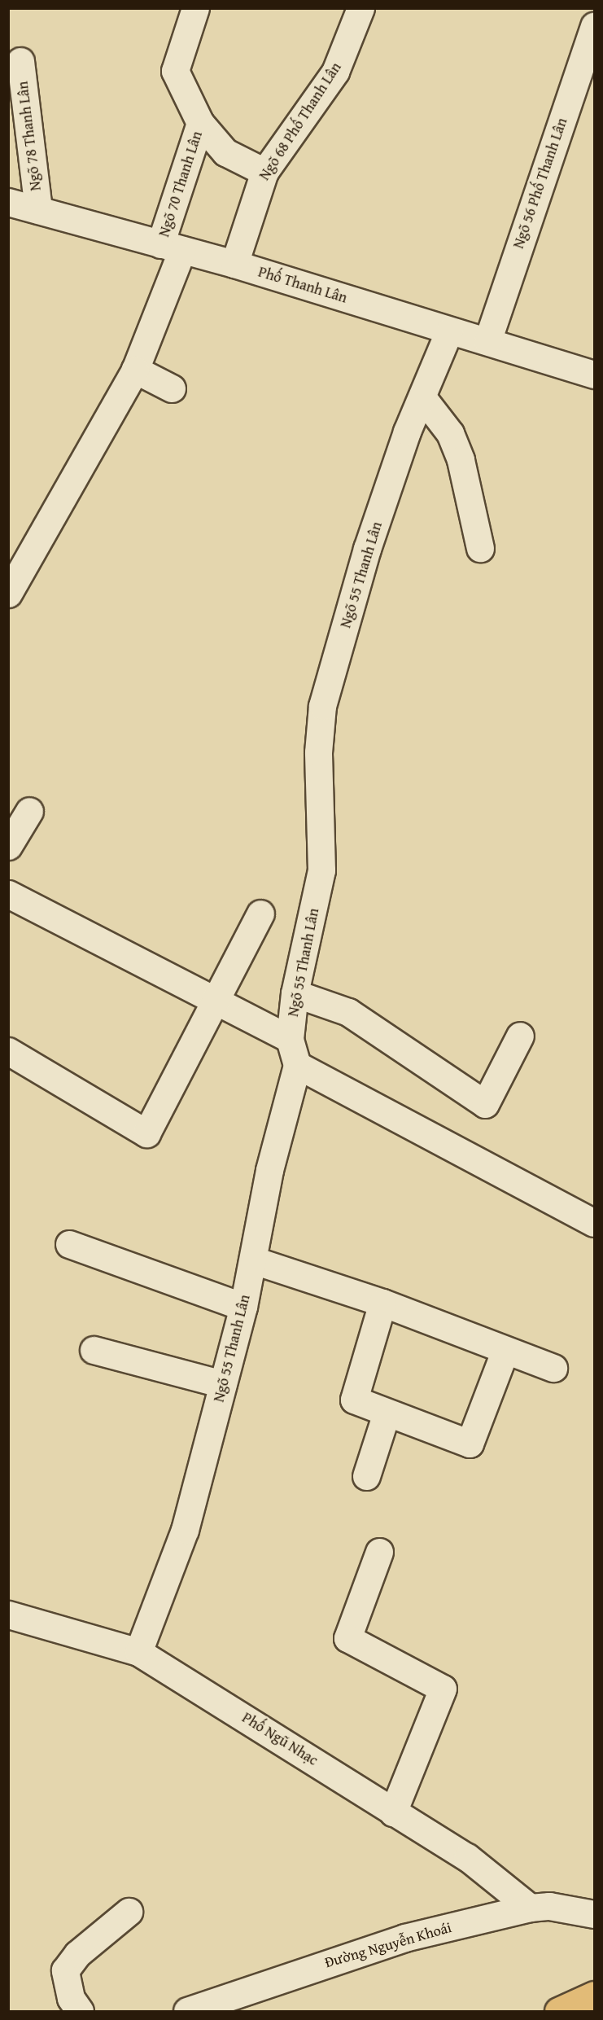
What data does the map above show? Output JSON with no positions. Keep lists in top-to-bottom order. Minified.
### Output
{"streets":{"street":["Ngõ 68 Phố Thanh Lân","Ngõ 78 Thanh Lân","Ngõ 56 Phố Thanh Lân","Ngõ 70 Thanh Lân","Phố Thanh Lân","Ngõ 55 Thanh Lân","Phố Ngũ Nhạc","Đường Nguyễn Khoái"]},"crossings":[["Ngõ 68 Phố Thanh Lân","Phố Thanh Lân"],["Ngõ 78 Thanh Lân","Phố Thanh Lân"],["Ngõ 56 Phố Thanh Lân","Phố Thanh Lân"],["Ngõ 70 Thanh Lân","Phố Thanh Lân"],["Phố Thanh Lân","Ngõ 55 Thanh Lân"],["Ngõ 55 Thanh Lân","Phố Ngũ Nhạc"],["Phố Ngũ Nhạc","Đường Nguyễn Khoái"]]}
